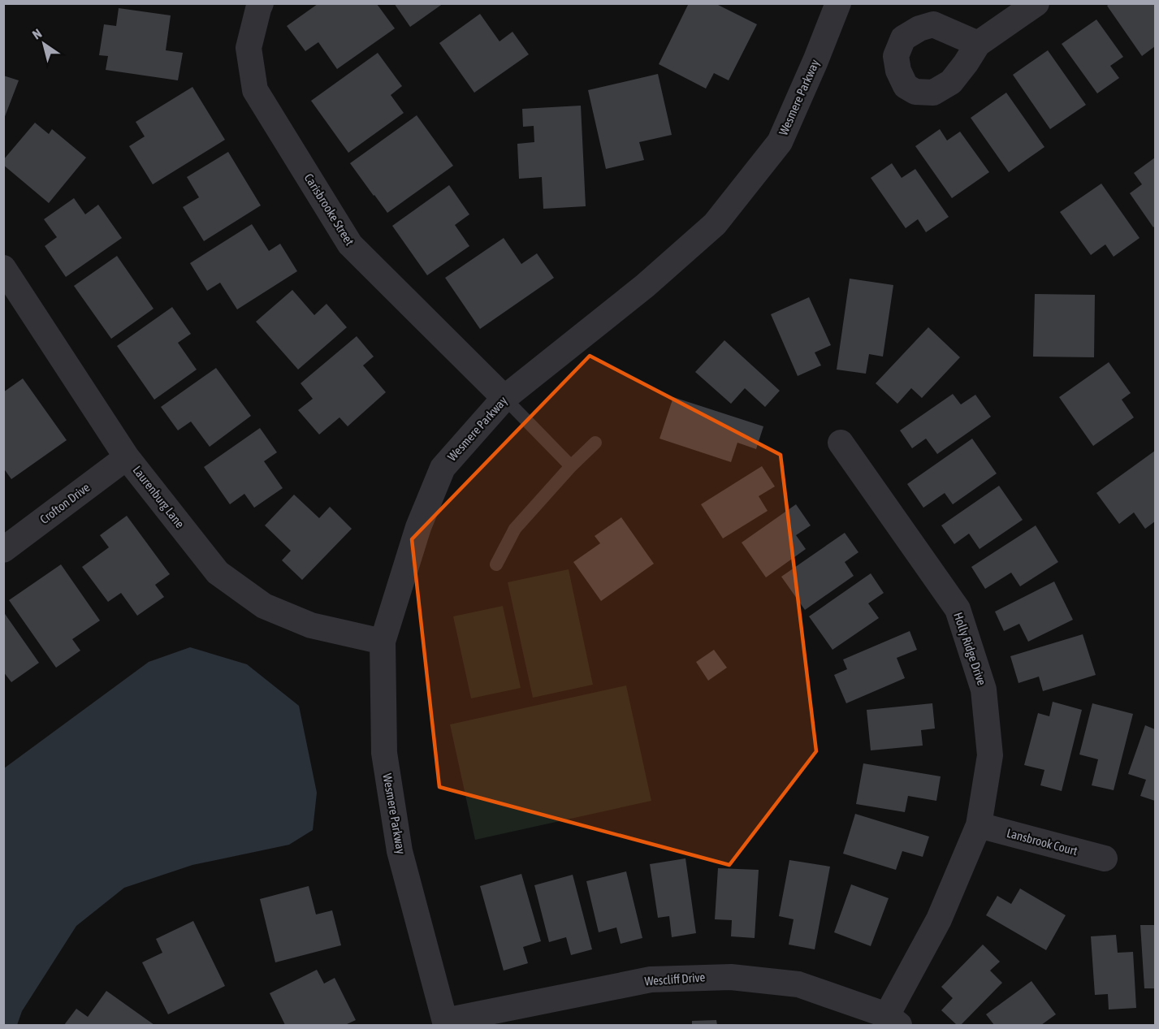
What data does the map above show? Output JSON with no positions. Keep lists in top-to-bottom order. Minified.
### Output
{"streets":{"street":["Wesmere Parkway","Carisbrooke Street","Laurenburg Lane","Crofton Drive","Holly Ridge Drive","Lansbrook Court","Wescliff Drive"]},"crossings":[["Wesmere Parkway","Carisbrooke Street"],["Wesmere Parkway","Laurenburg Lane"],["Wesmere Parkway","Wescliff Drive"],["Laurenburg Lane","Crofton Drive"],["Holly Ridge Drive","Lansbrook Court"],["Holly Ridge Drive","Wescliff Drive"]],"north":"top left"}
